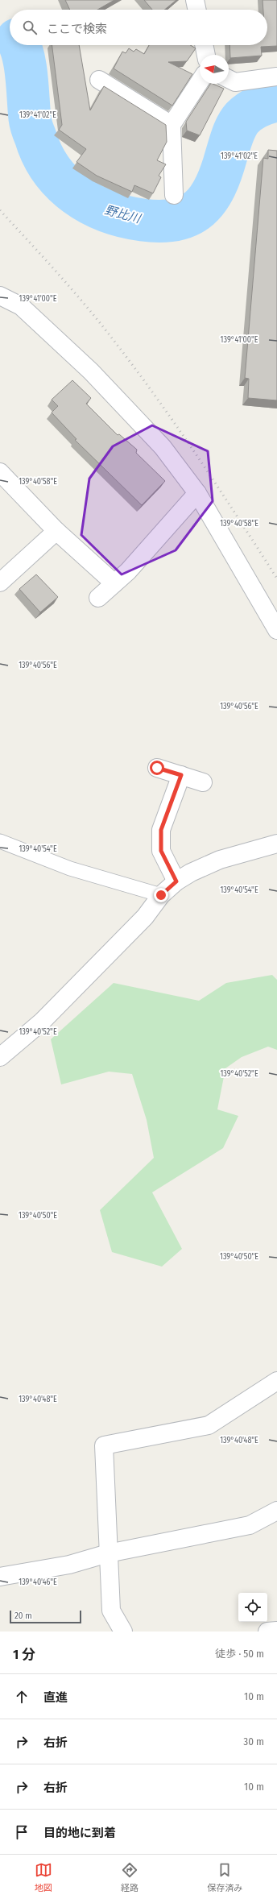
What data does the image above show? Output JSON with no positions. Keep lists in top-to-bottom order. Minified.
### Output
{"water":["野比川"],"scale_bar":"20 m","north":"left","page":{"search":"ここで検索","scale":"20 m","heading":["1 分","徒歩 · 50 m"],"list":[["直進","10 m"],["右折","30 m"],["右折","10 m"],"目的地に到着"],"nav":["地図","経路","保存済み"]},"coordinates":["139°41'02\"E","139°41'00\"E","139°40'58\"E","139°40'56\"E","139°40'54\"E","139°40'52\"E","139°40'50\"E","139°40'48\"E","139°40'46\"E"]}
